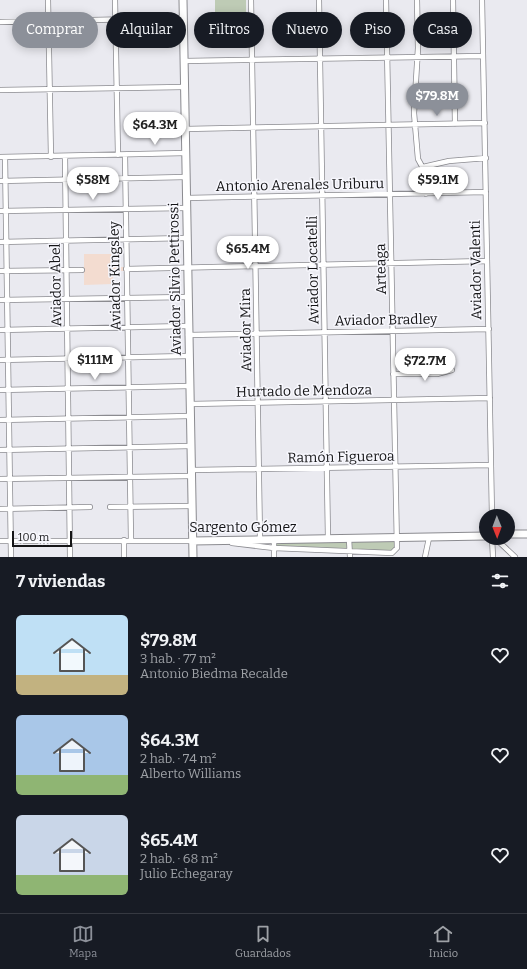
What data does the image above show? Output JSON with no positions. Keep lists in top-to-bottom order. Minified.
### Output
{"streets":{"main road":["Aviador Silvio Pettirossi","Sargento Gómez"],"street":["Antonio Arenales Uriburu","Arteaga","Aviador Locatelli","Aviador Valenti","Aviador Kingsley","Aviador Abel","Aviador Bradley","Aviador Mira","Hurtado de Mendoza","Ramón Figueroa"]},"crossings":[["Antonio Arenales Uriburu","Arteaga"],["Antonio Arenales Uriburu","Aviador Locatelli"],["Antonio Arenales Uriburu","Aviador Valenti"],["Antonio Arenales Uriburu","Aviador Silvio Pettirossi"],["Antonio Arenales Uriburu","Aviador Mira"],["Arteaga","Aviador Bradley"],["Arteaga","Hurtado de Mendoza"],["Arteaga","Ramón Figueroa"],["Arteaga","Sargento Gómez"],["Aviador Locatelli","Aviador Bradley"],["Aviador Locatelli","Hurtado de Mendoza"],["Aviador Locatelli","Ramón Figueroa"],["Aviador Locatelli","Sargento Gómez"],["Aviador Valenti","Aviador Bradley"],["Aviador Valenti","Hurtado de Mendoza"],["Aviador Valenti","Ramón Figueroa"],["Aviador Kingsley","Ramón Figueroa"],["Aviador Kingsley","Sargento Gómez"],["Aviador Silvio Pettirossi","Aviador Bradley"],["Aviador Silvio Pettirossi","Hurtado de Mendoza"],["Aviador Silvio Pettirossi","Ramón Figueroa"],["Aviador Silvio Pettirossi","Sargento Gómez"],["Aviador Abel","Ramón Figueroa"],["Aviador Abel","Sargento Gómez"],["Aviador Bradley","Aviador Mira"],["Aviador Mira","Hurtado de Mendoza"],["Aviador Mira","Ramón Figueroa"],["Aviador Mira","Sargento Gómez"]],"scale_bar":"100 m","north":"bottom","page":{"chip":["Comprar","Alquilar","Filtros","Nuevo","Piso","Casa"],"price":["$79.8M","$64.3M","$58M","$59.1M","$65.4M","$111M","$72.7M"],"scale":"100 m","heading":"7 viviendas","list":[{"name":"$79.8M","note":"3 hab. · 77 m² · Antonio Biedma Recalde"},{"name":"$64.3M","note":"2 hab. · 74 m² · Alberto Williams"},{"name":"$65.4M","note":"2 hab. · 68 m² · Julio Echegaray"}],"tabs":["Mapa","Guardados","Inicio"]}}
